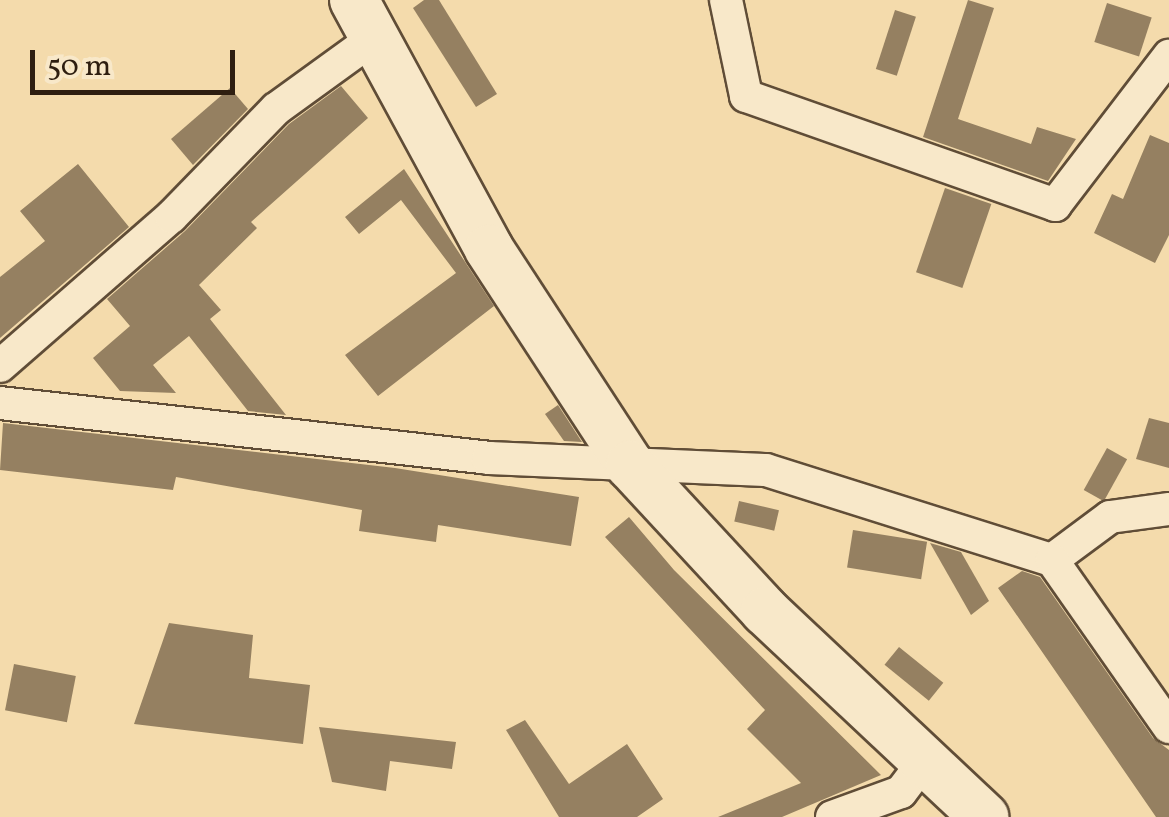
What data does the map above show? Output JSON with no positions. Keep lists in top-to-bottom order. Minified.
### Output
{"scale_bar":"50 m"}
